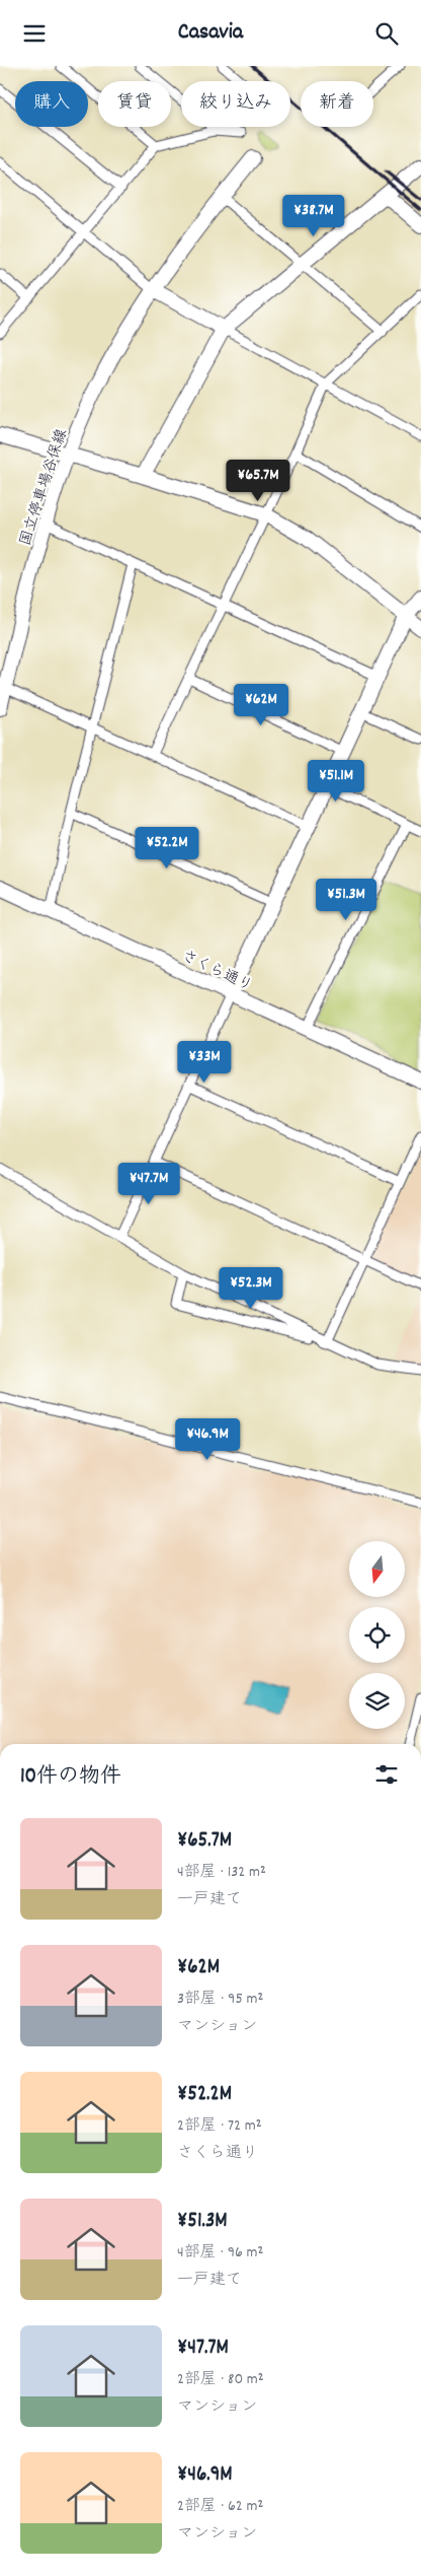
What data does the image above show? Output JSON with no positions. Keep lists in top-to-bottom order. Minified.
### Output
{"streets":{"street":["国立停車場谷保線","さくら通り"]},"north":"bottom","page":{"header":"Casavia","chip":["購入","賃貸","絞り込み","新着"],"price":["¥38.7M","¥65.7M","¥62M","¥51.1M","¥52.2M","¥51.3M","¥33M","¥47.7M","¥52.3M","¥46.9M"],"heading":"10件の物件","list":[{"name":"¥65.7M","note":"4部屋 · 132 m² · 一戸建て"},{"name":"¥62M","note":"3部屋 · 95 m² · マンション"},{"name":"¥52.2M","note":"2部屋 · 72 m² · さくら通り"},{"name":"¥51.3M","note":"4部屋 · 96 m² · 一戸建て"},{"name":"¥47.7M","note":"2部屋 · 80 m² · マンション"},{"name":"¥46.9M","note":"2部屋 · 62 m² · マンション"}]}}
